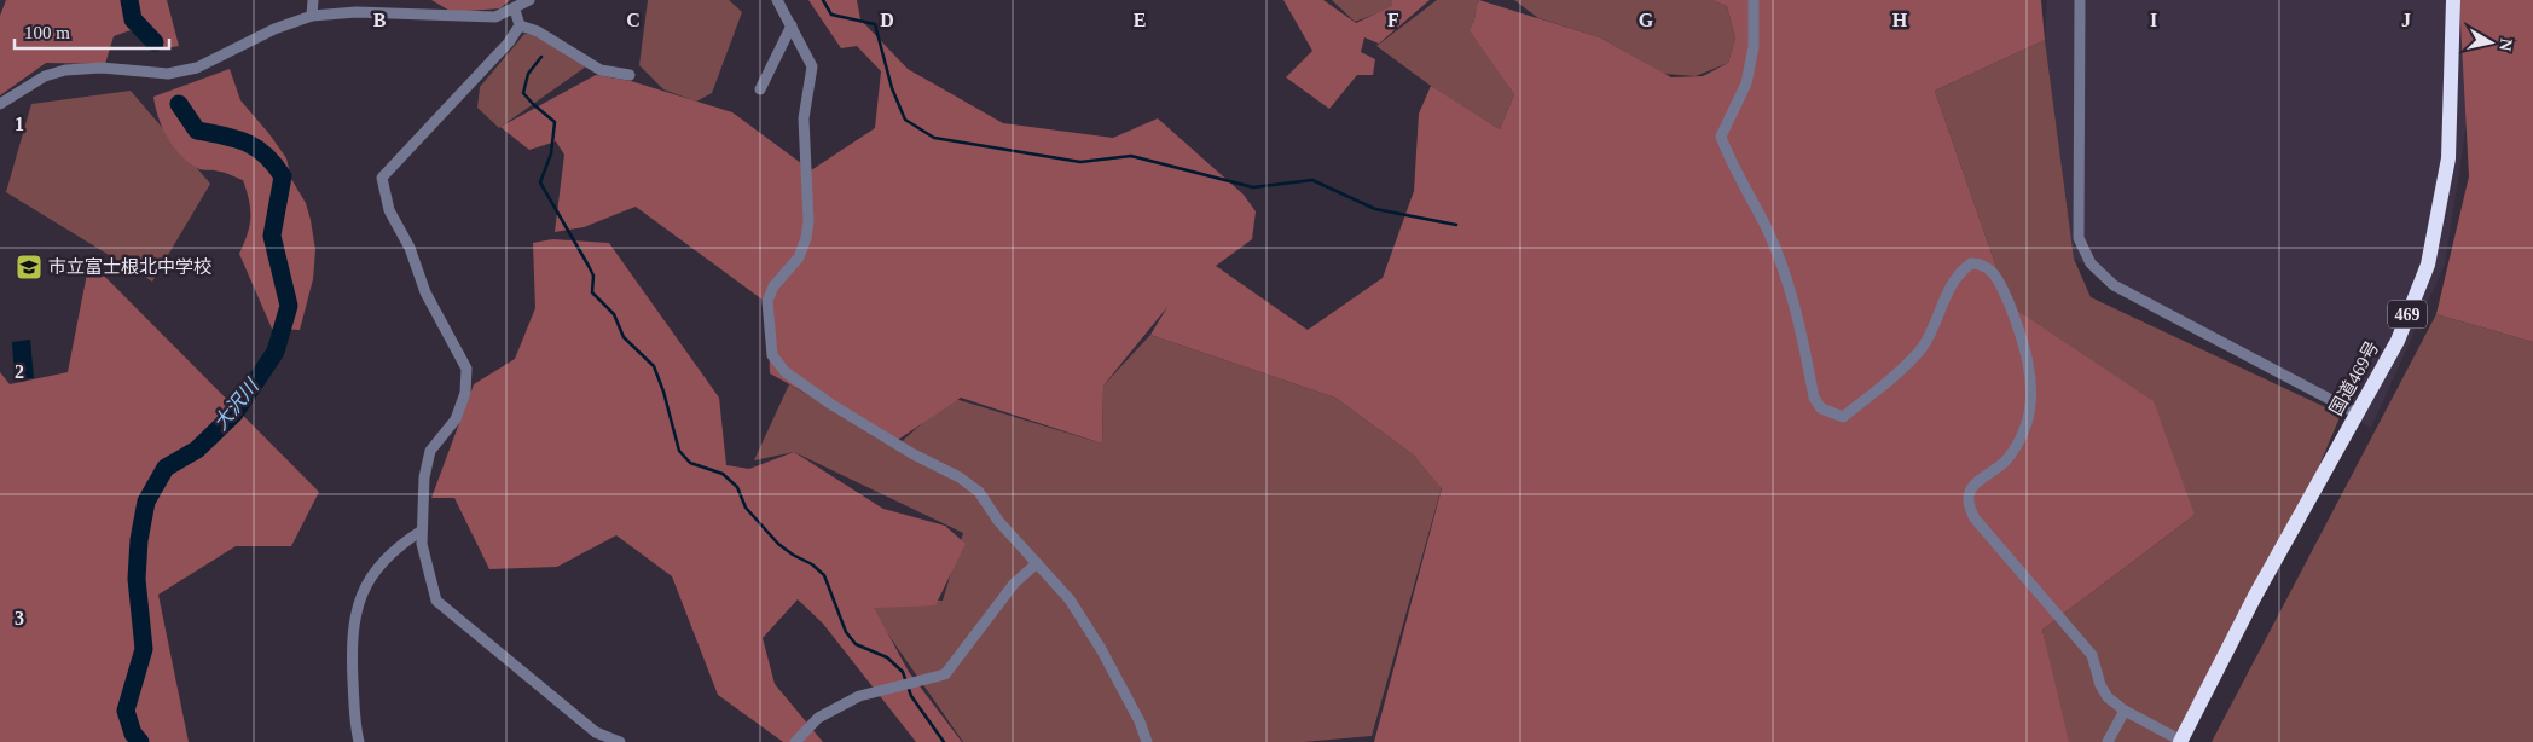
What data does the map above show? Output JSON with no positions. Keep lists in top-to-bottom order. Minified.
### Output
{"streets":{"highway":["469","国道469号"]},"water":["大沢川"],"places":{"school or university":["市立富士根北中学校"]},"scale_bar":"100 m","north":"right","grid":{"columns":["B","C","D","E","F","G","H","I","J"],"rows":["1","2","3"]}}
